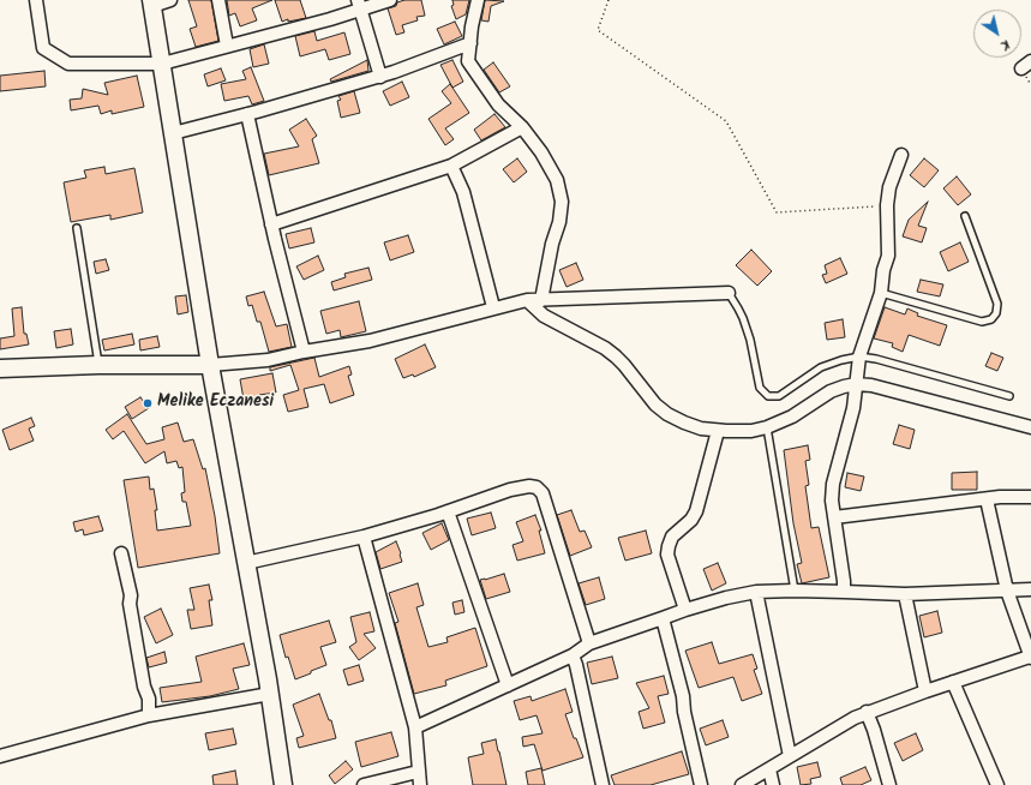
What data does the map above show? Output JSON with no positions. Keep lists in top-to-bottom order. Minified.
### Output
{"places":["Melike Eczanesi"],"north":"bottom right"}
